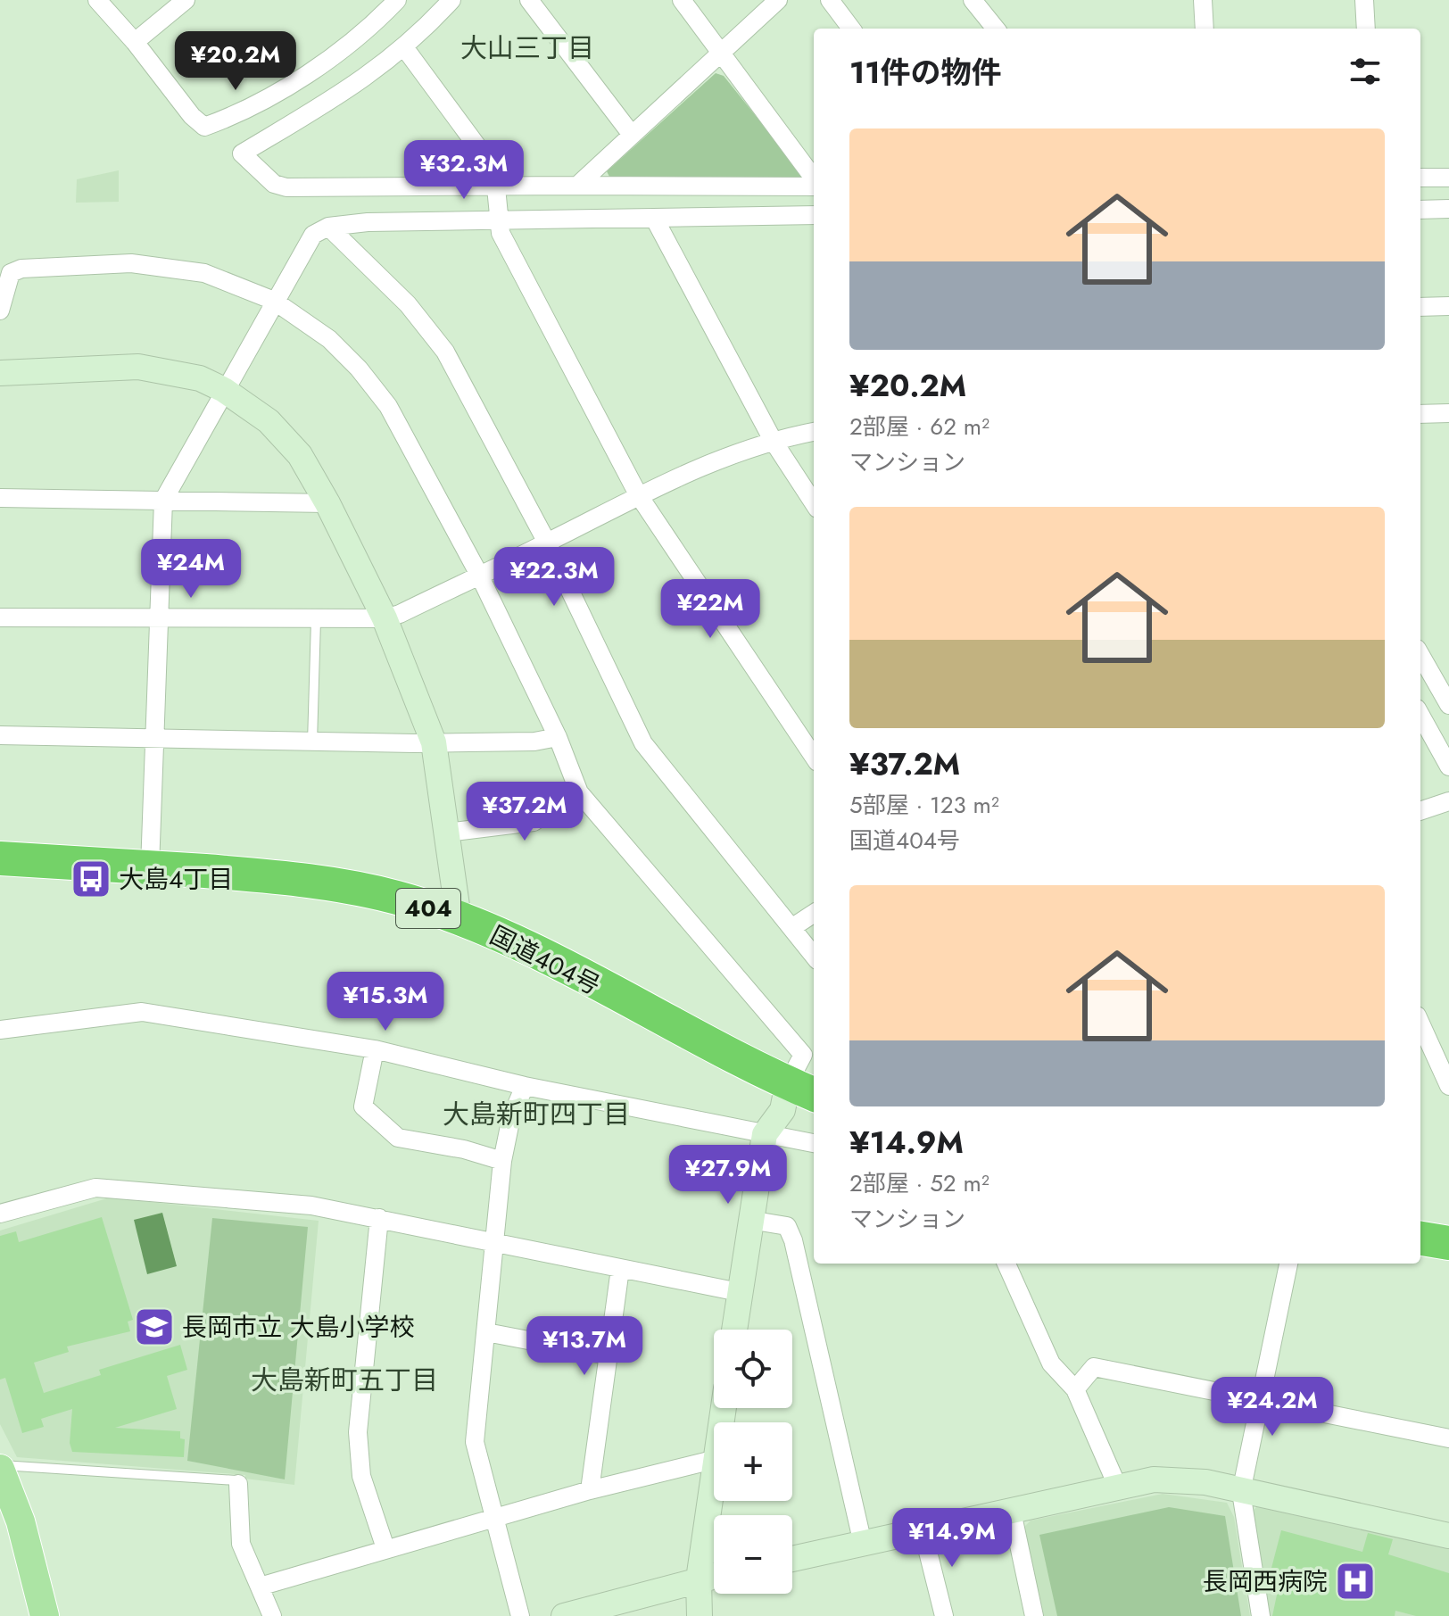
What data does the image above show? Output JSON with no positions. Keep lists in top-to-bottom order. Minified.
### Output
{"streets":{"highway":["404","国道404号"]},"districts":["大山三丁目","大島新町四丁目","大島新町五丁目"],"places":{"bus stop":["大島4丁目"],"school or university":["長岡市立 大島小学校"],"hospital":["長岡西病院"]},"page":{"heading":"11件の物件","price":["¥20.2M","¥32.3M","¥24M","¥22.3M","¥22M","¥37.2M","¥15.3M","¥27.9M","¥13.7M","¥24.2M","¥14.9M"],"list":[{"name":"¥20.2M","note":"2部屋 · 62 m² · マンション"},{"name":"¥37.2M","note":"5部屋 · 123 m² · 国道404号"},{"name":"¥14.9M","note":"2部屋 · 52 m² · マンション"}],"map_buttons":["+","−"]}}
